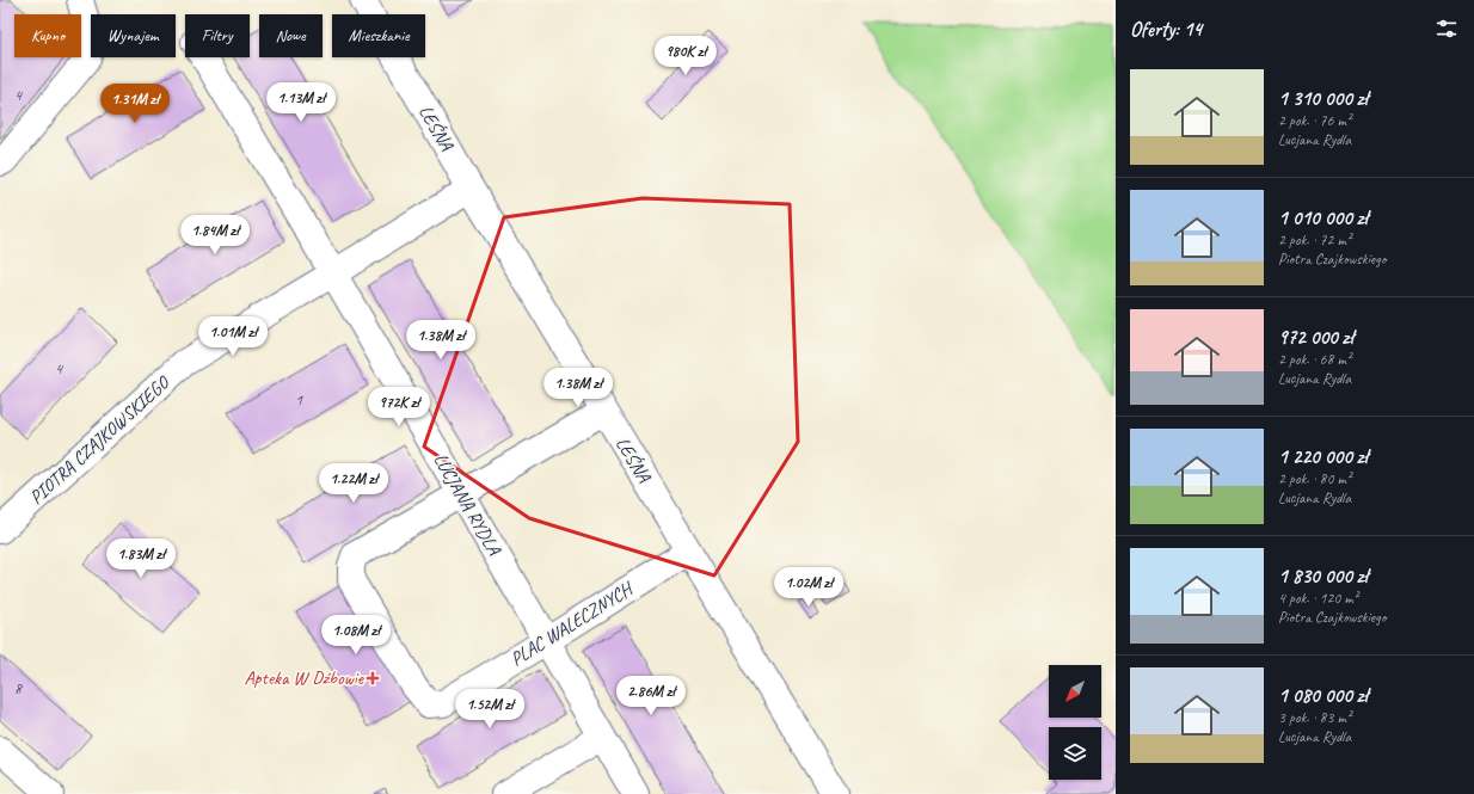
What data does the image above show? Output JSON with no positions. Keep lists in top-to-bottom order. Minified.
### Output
{"streets":{"street":["LEŚNA","PIOTRA CZAJKOWSKIEGO","LUCJANA RYDLA","PLAC WALECZNYCH"]},"crossings":[["LEŚNA","PIOTRA CZAJKOWSKIEGO"],["LEŚNA","PLAC WALECZNYCH"],["PIOTRA CZAJKOWSKIEGO","LUCJANA RYDLA"],["LUCJANA RYDLA","PLAC WALECZNYCH"]],"places":{"health":["Apteka W Dźbowie"]},"house_numbers":["4","4","1","8"],"north":"bottom left","page":{"heading":"Oferty: 14","chip":["Kupno","Wynajem","Filtry","Nowe","Mieszkanie"],"price":["980K zł","1.13M zł","1.31M zł","1.84M zł","1.01M zł","1.38M zł","1.38M zł","972K zł","1.22M zł","1.83M zł","1.02M zł","1.08M zł","2.86M zł","1.52M zł"],"list":[{"name":"1 310 000 zł","note":"2 pok. · 76 m² · Lucjana Rydla"},{"name":"1 010 000 zł","note":"2 pok. · 72 m² · Piotra Czajkowskiego"},{"name":"972 000 zł","note":"2 pok. · 68 m² · Lucjana Rydla"},{"name":"1 220 000 zł","note":"2 pok. · 80 m² · Lucjana Rydla"},{"name":"1 830 000 zł","note":"4 pok. · 120 m² · Piotra Czajkowskiego"},{"name":"1 080 000 zł","note":"3 pok. · 83 m² · Lucjana Rydla"}]}}
